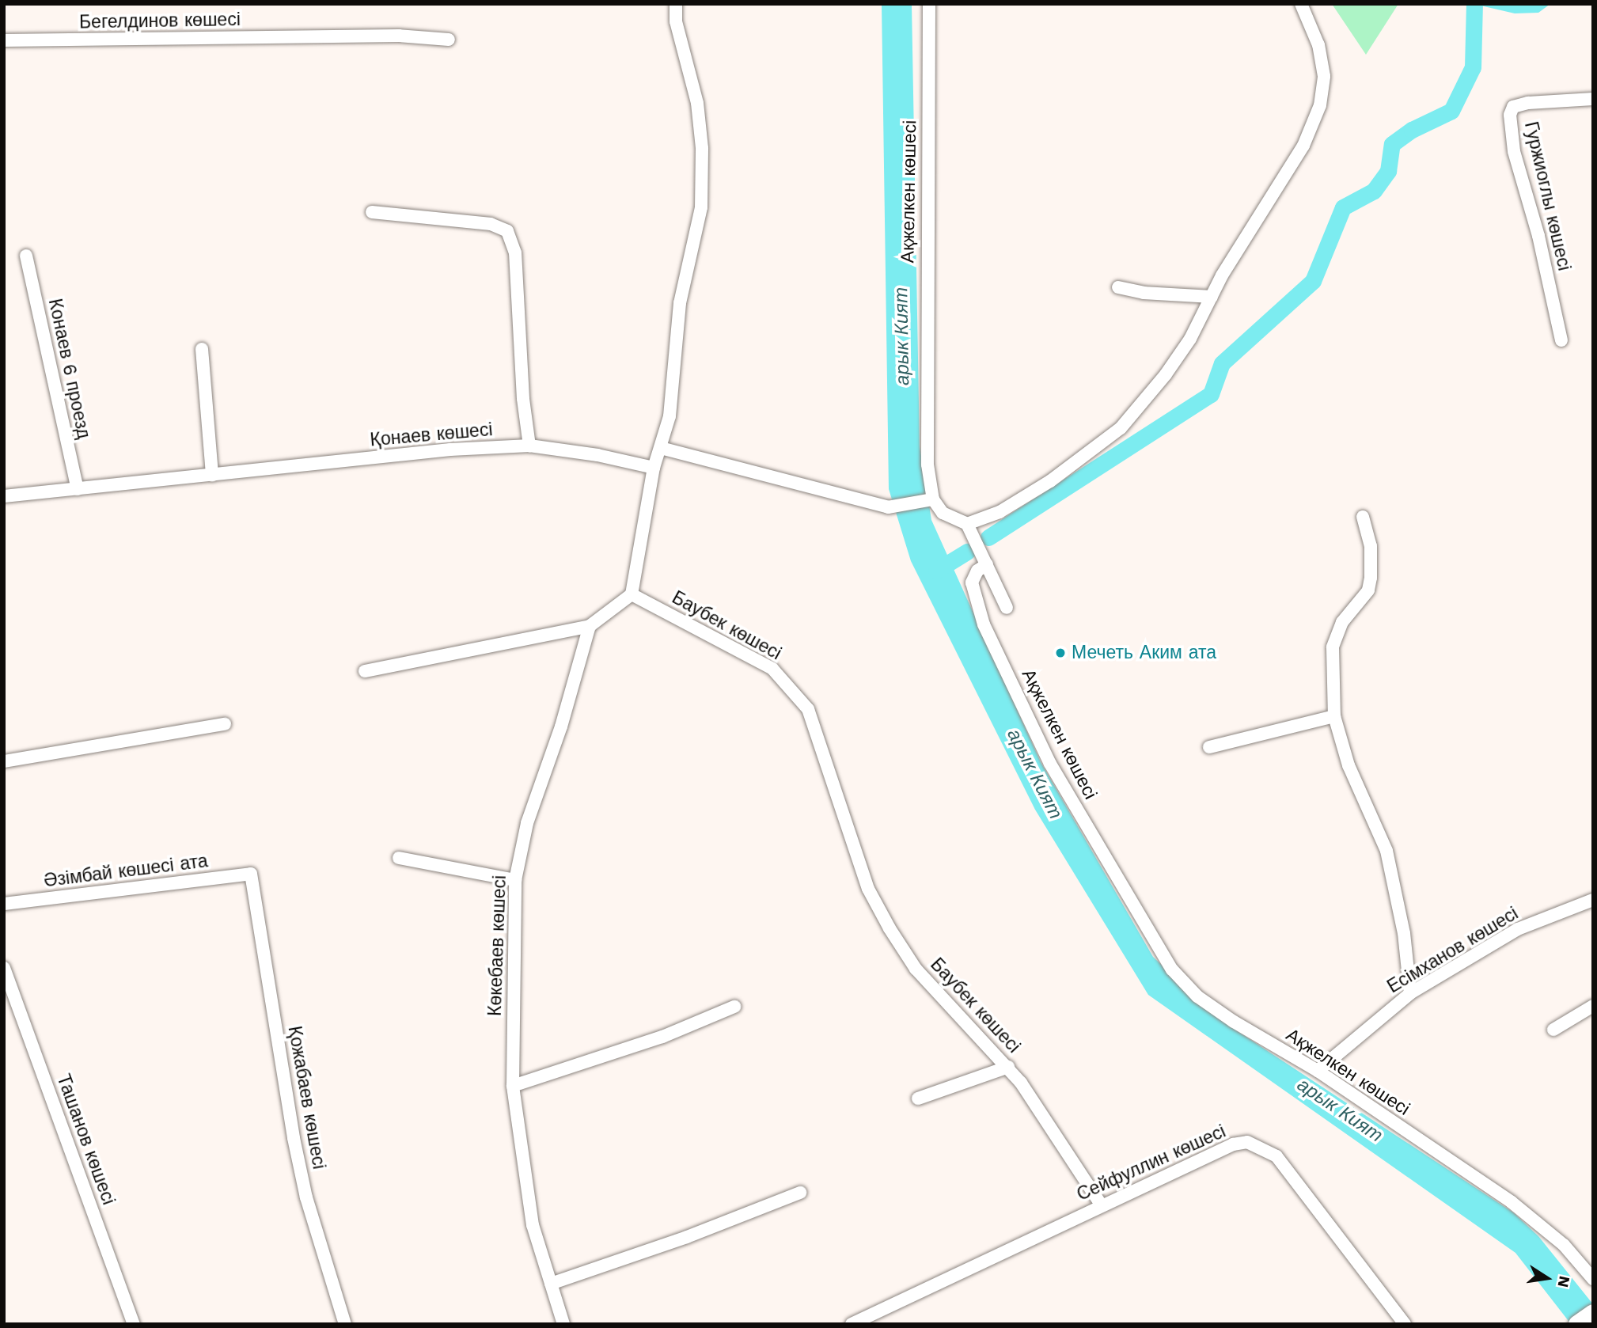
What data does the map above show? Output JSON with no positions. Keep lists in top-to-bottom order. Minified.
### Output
{"streets":{"street":["Бегелдинов көшесі","Ақжелкен көшесі","Гуржиоглы көшесі","Конаев 6 проезд","Қонаев көшесі","Баубек көшесі","Әзімбай көшесі ата","Көкебаев көшесі","Есімханов көшесі","Қожабаев көшесі","Ташанов көшесі","Сейфуллин көшесі"]},"crossings":[["Ақжелкен көшесі","Есімханов көшесі"],["Конаев 6 проезд","Қонаев көшесі"],["Баубек көшесі","Сейфуллин көшесі"],["Әзімбай көшесі ата","Қожабаев көшесі"]],"water":["арык Кият"],"places":["Мечеть Аким ата"],"north":"right"}
